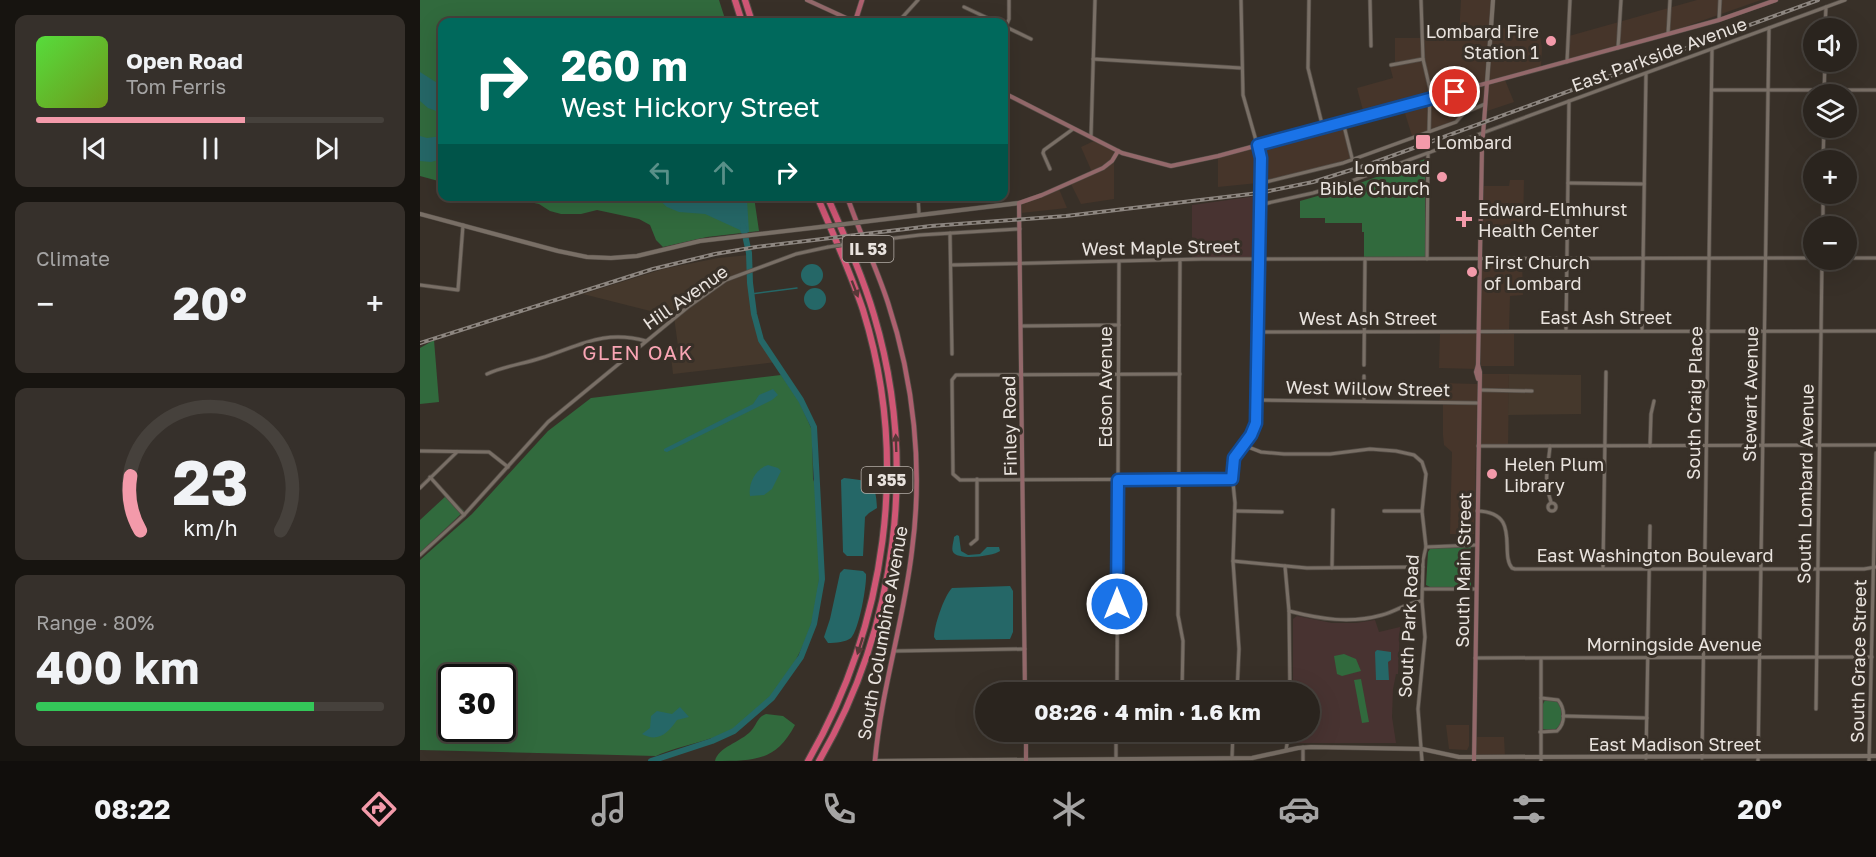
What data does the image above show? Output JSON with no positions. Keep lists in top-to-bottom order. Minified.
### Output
{"streets":{"highway":["I 355"],"main road":["IL 53","Finley Road","South Main Street","South Columbine Avenue"],"street":["East Parkside Avenue","West Maple Street","Hill Avenue","East Ash Street","West Ash Street","Edson Avenue","West Willow Street","Stewart Avenue","South Craig Place","South Lombard Avenue","East Washington Boulevard","South Park Road","Morningside Avenue","South Grace Street","East Madison Street"]},"crossings":[["East Parkside Avenue","Stewart Avenue"],["East Parkside Avenue","South Craig Place"],["East Parkside Avenue","South Main Street"],["West Maple Street","Edson Avenue"],["West Maple Street","Stewart Avenue"],["West Maple Street","South Craig Place"],["West Maple Street","Finley Road"],["West Maple Street","South Main Street"],["Hill Avenue","Finley Road"],["East Ash Street","West Ash Street"],["East Ash Street","Stewart Avenue"],["East Ash Street","South Craig Place"],["East Ash Street","South Lombard Avenue"],["East Ash Street","South Main Street"],["West Ash Street","South Main Street"],["West Willow Street","South Main Street"],["Stewart Avenue","East Washington Boulevard"],["Stewart Avenue","Morningside Avenue"],["Stewart Avenue","East Madison Street"],["South Craig Place","East Washington Boulevard"],["South Craig Place","Morningside Avenue"],["South Craig Place","East Madison Street"],["South Lombard Avenue","East Washington Boulevard"],["South Lombard Avenue","Morningside Avenue"],["East Washington Boulevard","South Main Street"],["East Washington Boulevard","South Grace Street"],["South Main Street","Morningside Avenue"],["South Main Street","East Madison Street"],["South Park Road","East Madison Street"],["South Columbine Avenue","East Madison Street"],["Morningside Avenue","South Grace Street"],["South Grace Street","East Madison Street"]],"districts":["GLEN OAK"],"places":{"other":["Lombard Fire Station 1","Lombard Bible Church","First Church of Lombard","Helen Plum Library"],"transit":["Lombard"],"health":["Edward-Elmhurst Health Center"]},"page":{"map_buttons":["+","−"],"turn":["260 m","West Hickory Street"],"song":["Open Road","Tom Ferris"],"tile":["Climate",["Range · 80%","400 km"]],"heat":["−","20°","+"],"limit":"30","trip":"08:26 · 4 min · 1.6 km","tabs":["08:22","20°"],"gauge":["23","km/h"]}}
